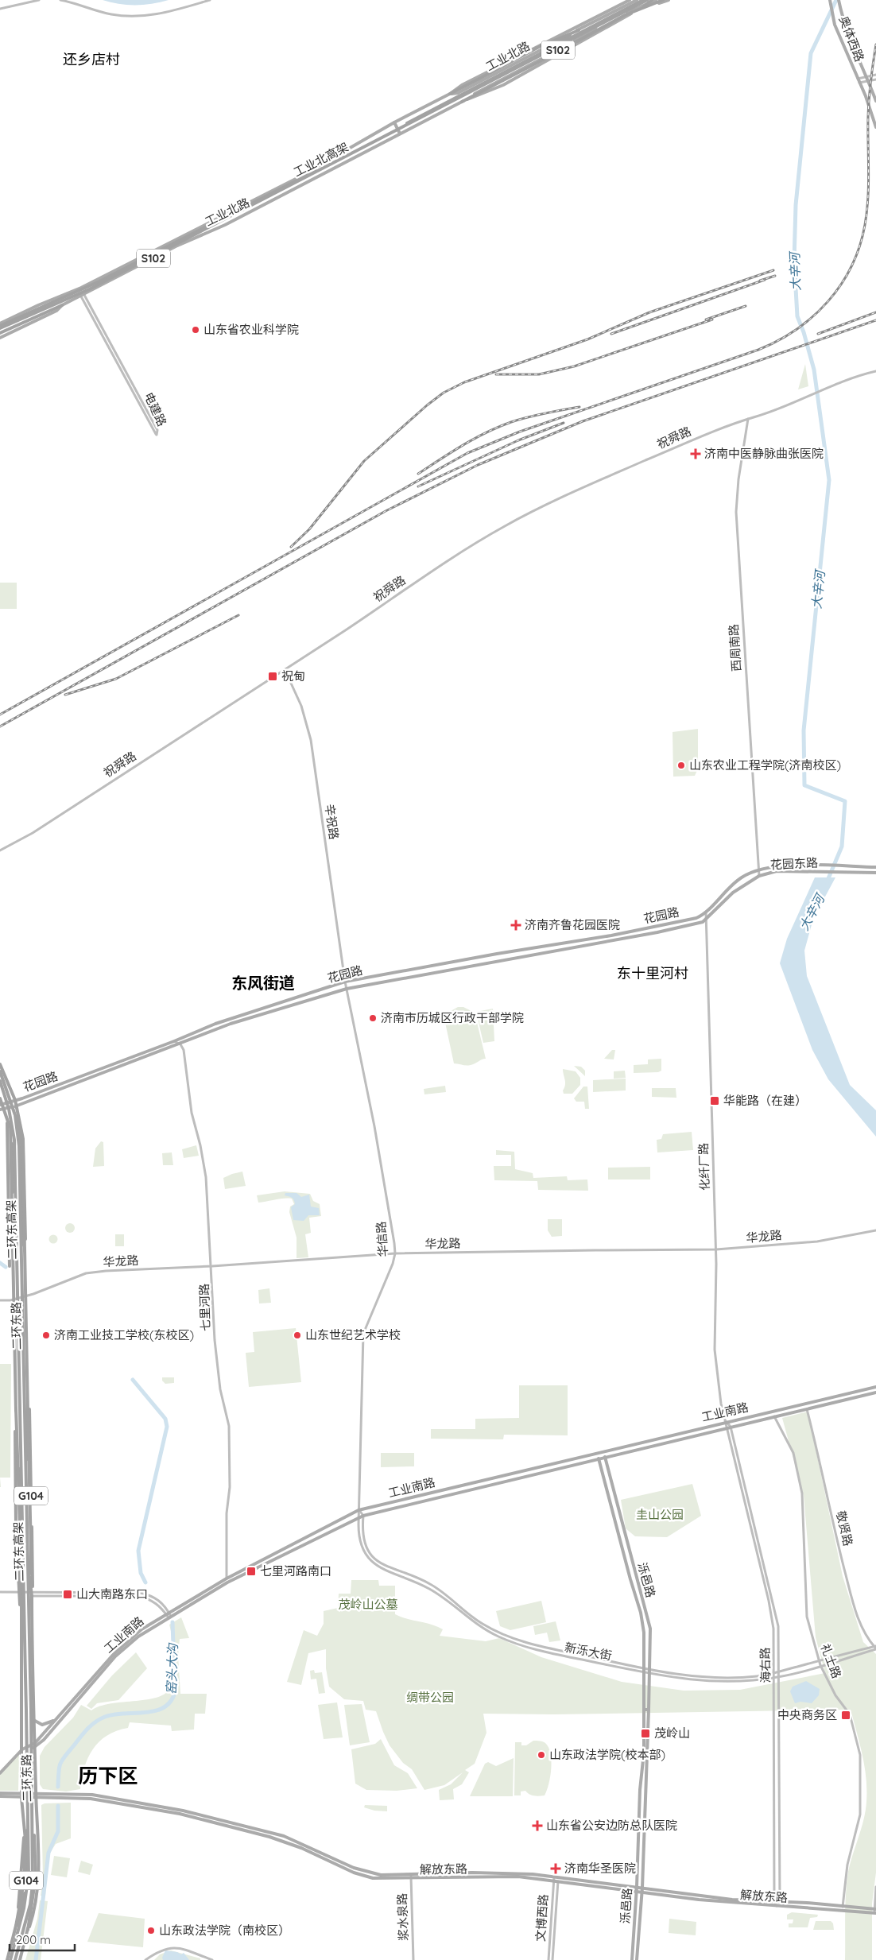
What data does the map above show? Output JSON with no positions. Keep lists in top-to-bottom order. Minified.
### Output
{"streets":{"highway":["工业北高架","二环东高架","二环东路","G104"],"main road":["奥体西路","S102","工业北路","电建路","祝舜路","西周南路","辛祝路","花园东路","花园路","化纤厂路","华龙路","华信路","七里河路","工业南路","敬贤路","泺邑路","新泺大街","礼士路","海右路","解放东路","浆水泉路","文博西路"]},"crossings":[["工业北路","工业北高架"],["工业北路","电建路"],["祝舜路","西周南路"],["祝舜路","辛祝路"],["西周南路","花园东路"],["辛祝路","花园路"],["辛祝路","华信路"],["花园东路","花园路"],["花园东路","化纤厂路"],["花园路","化纤厂路"],["花园路","华信路"],["花园路","七里河路"],["花园路","二环东路"],["化纤厂路","华龙路"],["化纤厂路","工业南路"],["化纤厂路","海右路"],["二环东高架","二环东路"],["华龙路","华信路"],["华龙路","七里河路"],["华龙路","二环东路"],["华信路","工业南路"],["华信路","新泺大街"],["七里河路","工业南路"],["二环东路","工业南路"],["二环东路","解放东路"],["工业南路","敬贤路"],["工业南路","泺邑路"],["工业南路","新泺大街"],["工业南路","礼士路"],["工业南路","海右路"],["敬贤路","新泺大街"],["泺邑路","新泺大街"],["泺邑路","解放东路"],["新泺大街","礼士路"],["新泺大街","海右路"],["礼士路","解放东路"],["海右路","解放东路"],["解放东路","浆水泉路"],["解放东路","文博西路"]],"districts":["还乡店村","东十里河村","东风街道","历下区"],"water":["大辛河","窑头大沟"],"parks":["圭山公园","茂岭山公墓","绸带公园"],"places":{"other":["山东省农业科学院","山东农业工程学院(济南校区)","济南市历城区行政干部学院","济南工业技工学校(东校区)","山东世纪艺术学校","山东政法学院(校本部)","山东政法学院（南校区）"],"health":["济南中医静脉曲张医院","济南齐鲁花园医院","山东省公安边防总队医院","济南华圣医院"],"transit":["祝甸","华能路（在建）","七里河路南口","山大南路东口","中央商务区","茂岭山"]},"scale_bar":"200 m"}
